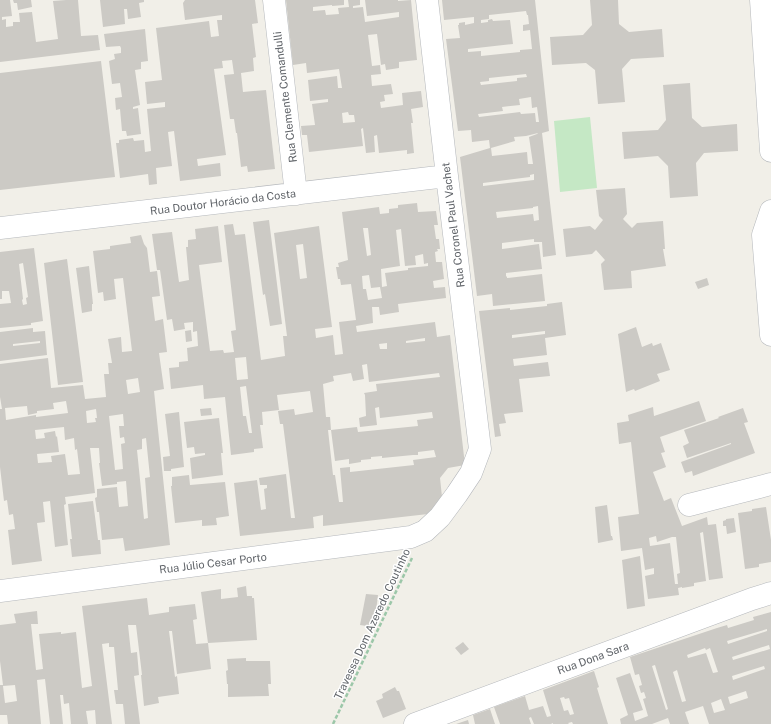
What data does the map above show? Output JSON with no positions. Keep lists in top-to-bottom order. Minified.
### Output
{"streets":{"street":["Rua Clemente Comandulli","Rua Doutor Horácio da Costa","Rua Coronel Paul Vachet","Rua Júlio Cesar Porto","Rua Dona Sara"],"path":["Travessa Dom Azeredo Coutinho"]},"crossings":[["Rua Clemente Comandulli","Rua Doutor Horácio da Costa"],["Rua Doutor Horácio da Costa","Rua Coronel Paul Vachet"],["Rua Coronel Paul Vachet","Rua Júlio Cesar Porto"],["Rua Coronel Paul Vachet","Travessa Dom Azeredo Coutinho"],["Rua Júlio Cesar Porto","Travessa Dom Azeredo Coutinho"]]}
